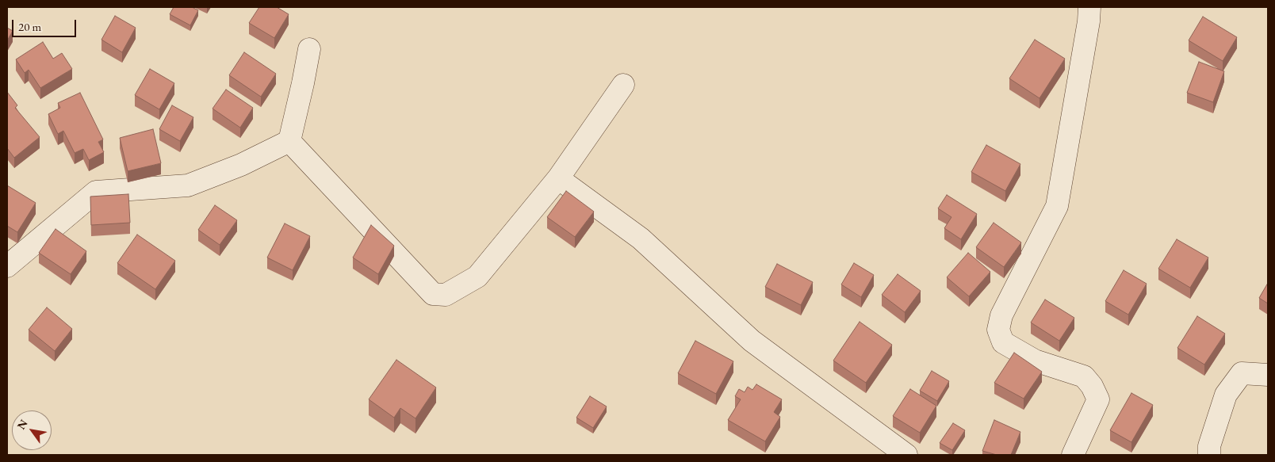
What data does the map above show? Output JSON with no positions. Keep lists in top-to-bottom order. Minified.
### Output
{"scale_bar":"20 m","north":"top left"}
